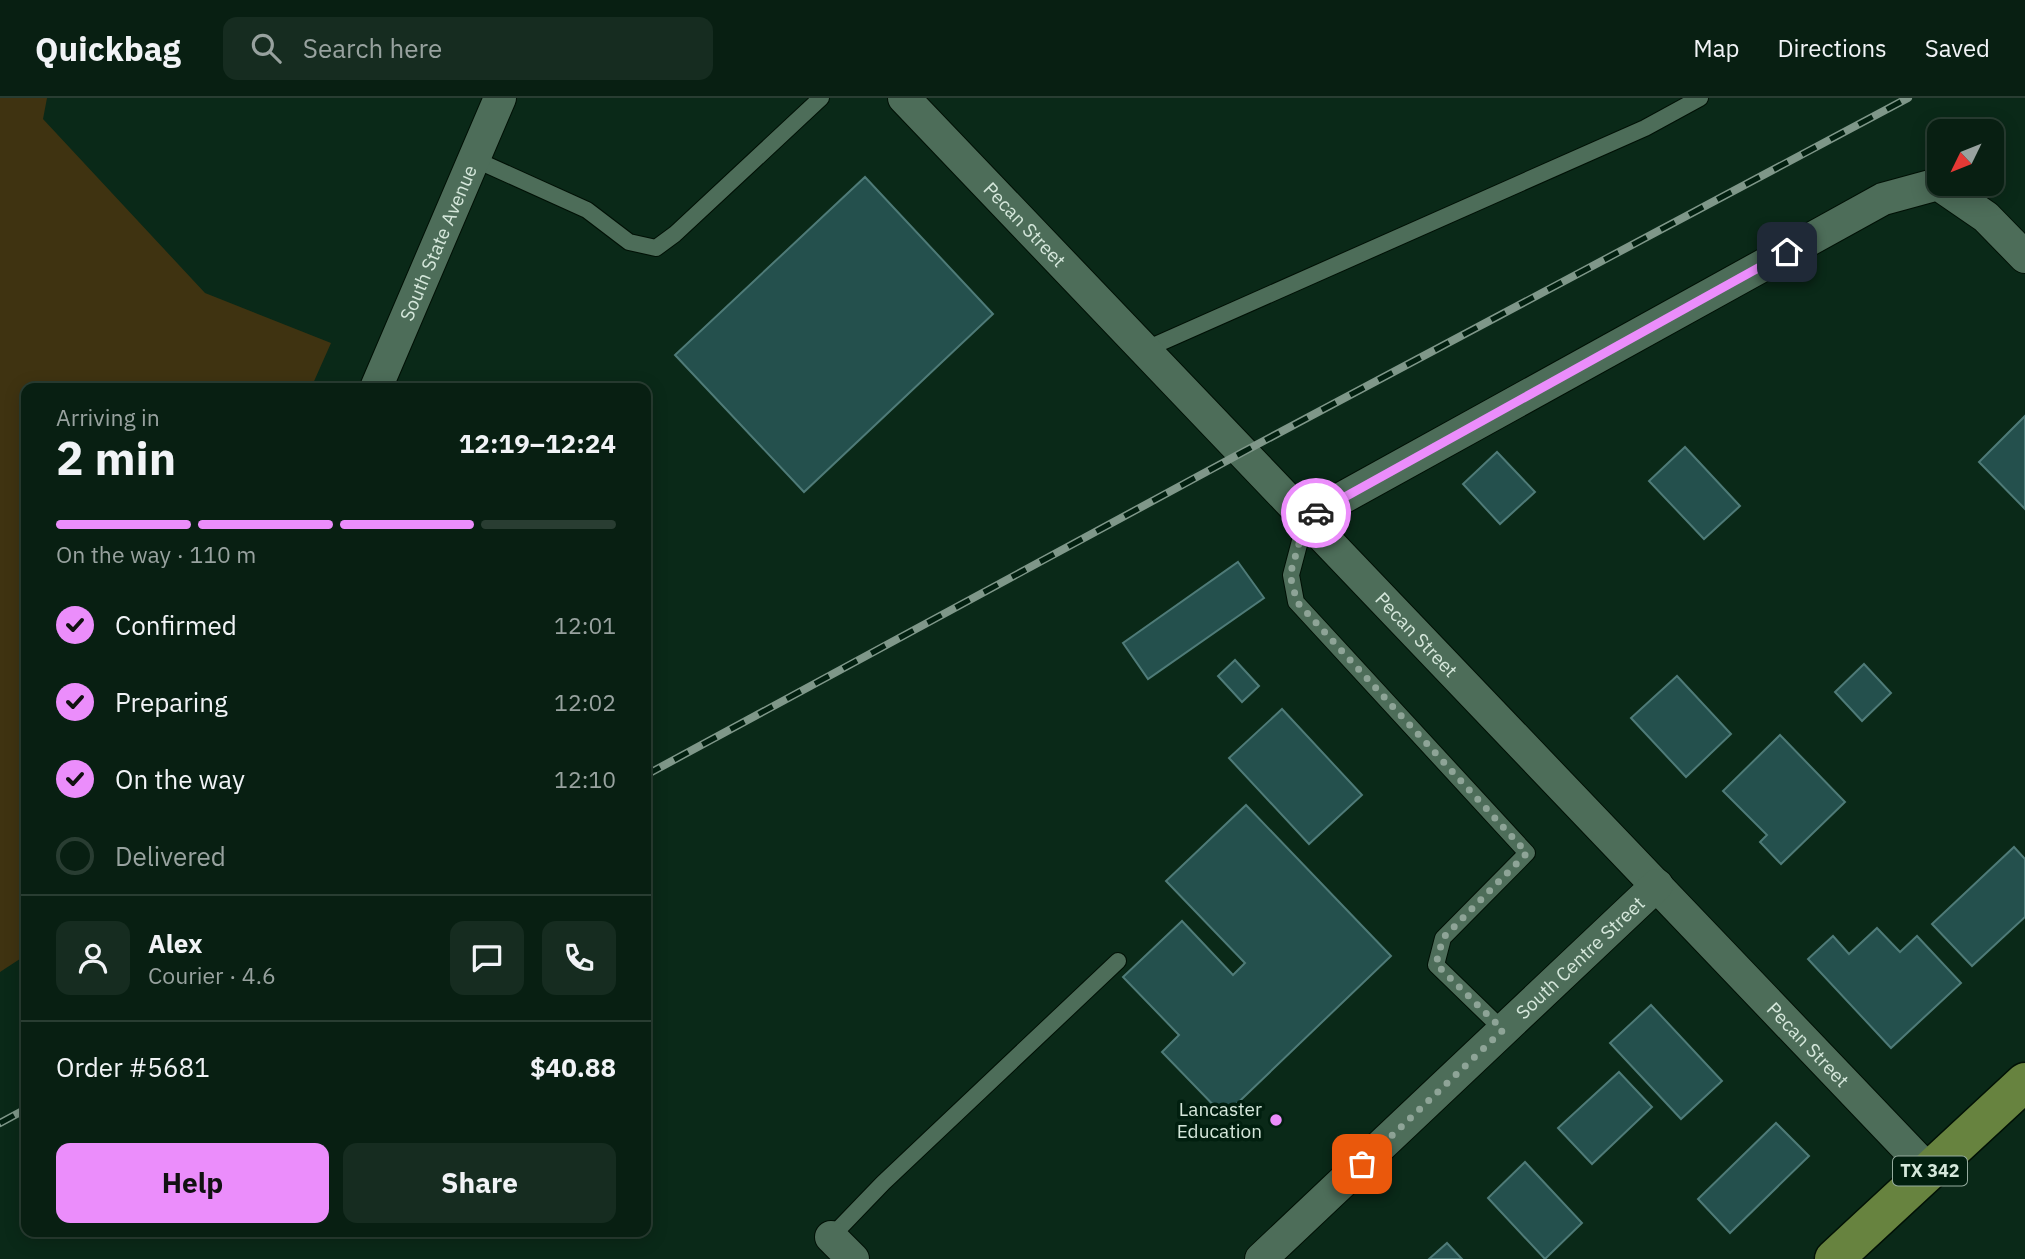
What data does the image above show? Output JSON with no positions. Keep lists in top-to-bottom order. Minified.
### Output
{"streets":{"main road":["TX 342"],"street":["Pecan Street","South State Avenue","South Centre Street"]},"crossings":[["Pecan Street","South Centre Street"],["Pecan Street","TX 342"]],"places":["Lancaster Education"],"north":"bottom left","page":{"header":"Quickbag","search":"Search here","nav":["Map","Directions","Saved"],"heading":["2 min","Arriving in","12:19–12:24"],"panel":["Alex","Courier · 4.6","Order #5681","$40.88"],"bar":"On the way · 110 m","list":[["Confirmed","12:01"],["Preparing","12:02"],["On the way","12:10"],"Delivered"],"buttons":["Help","Share"]}}
